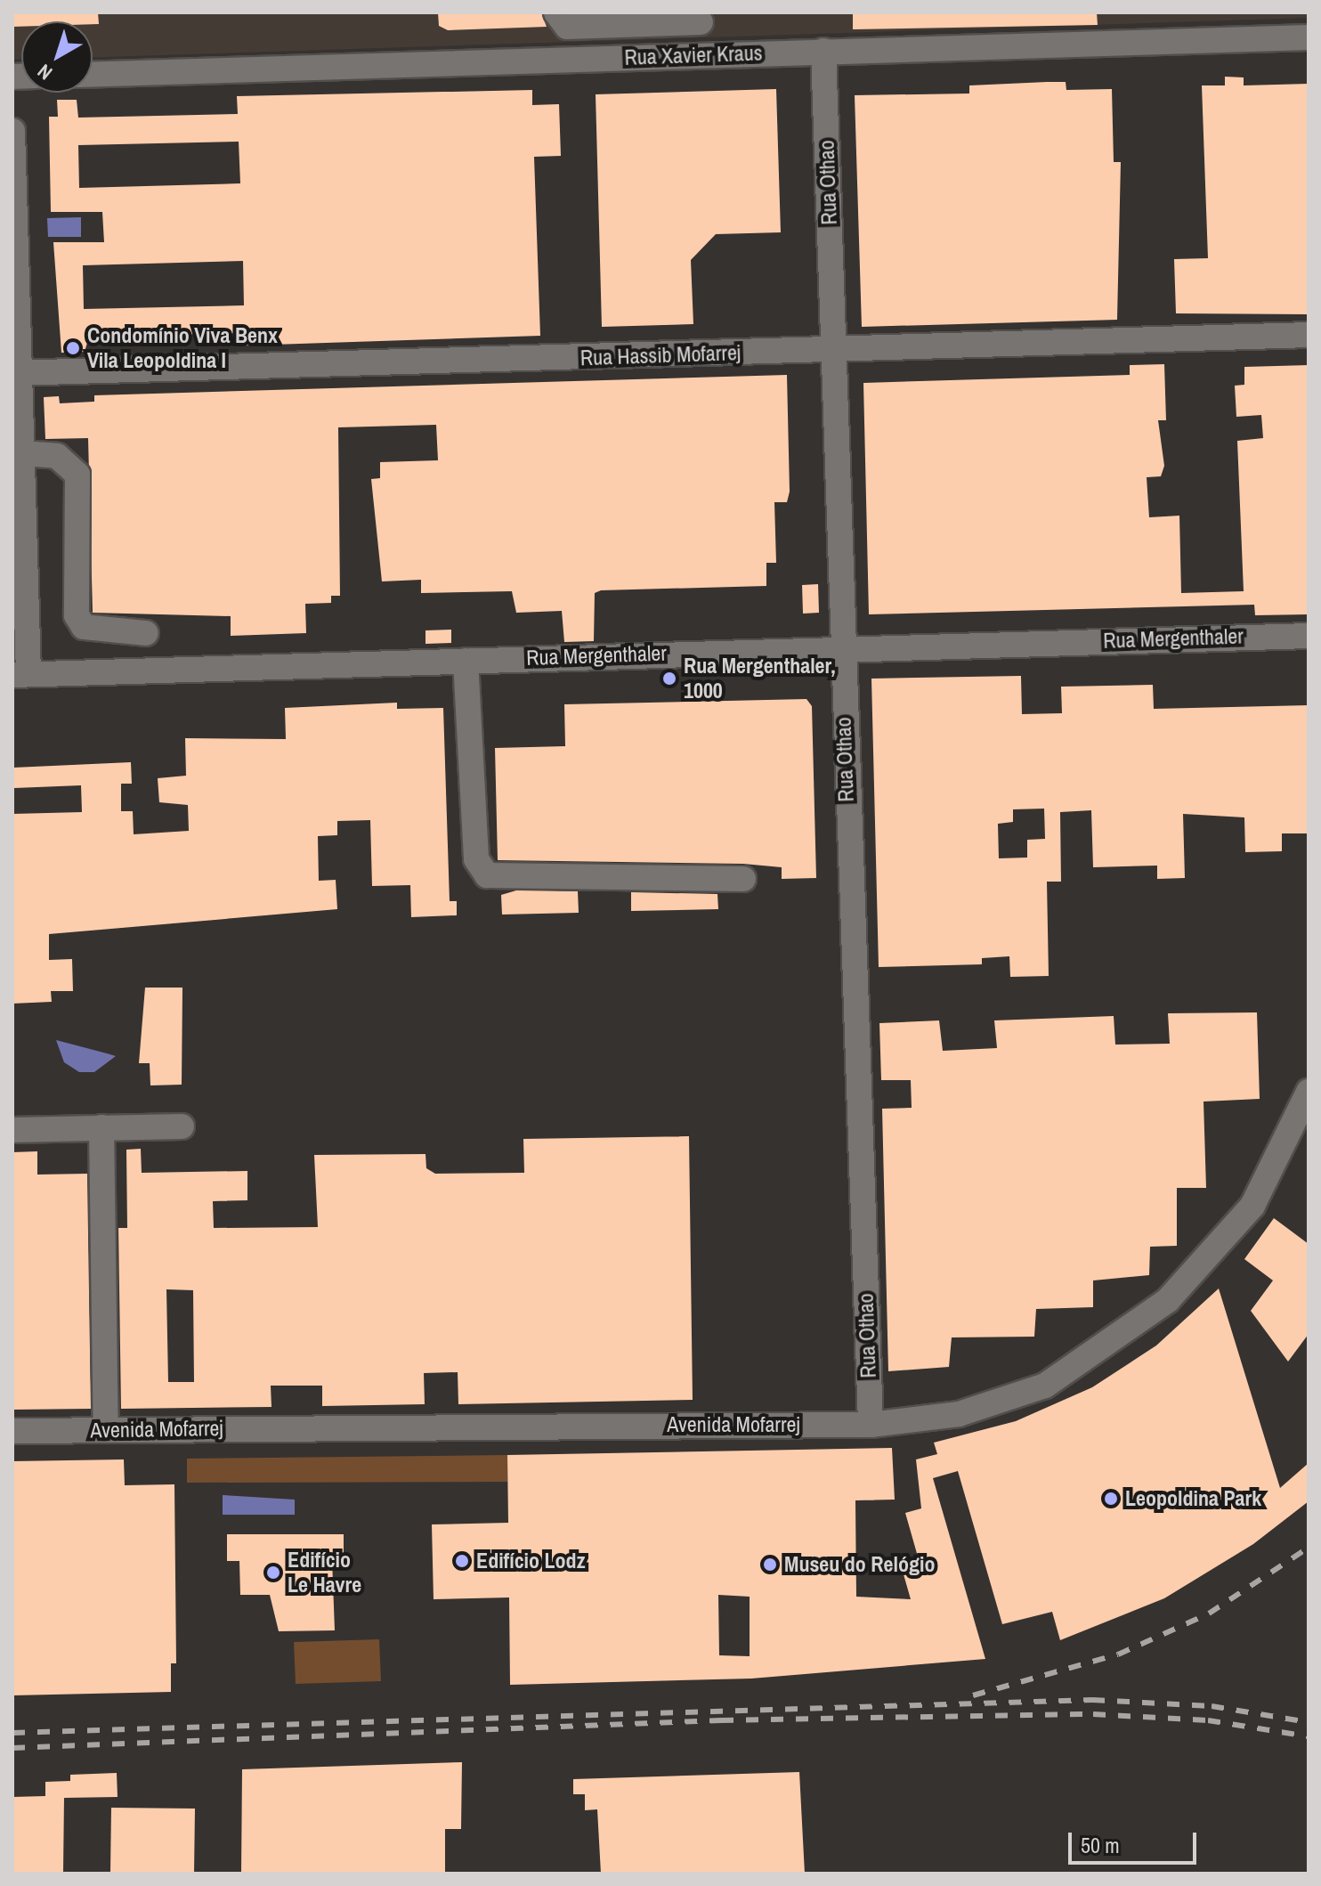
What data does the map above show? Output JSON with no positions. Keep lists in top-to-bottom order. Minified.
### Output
{"streets":{"street":["Rua Xavier Kraus","Rua Othao","Rua Hassib Mofarrej","Rua Mergenthaler","Avenida Mofarrej"]},"crossings":[["Rua Xavier Kraus","Rua Othao"],["Rua Othao","Rua Hassib Mofarrej"],["Rua Othao","Rua Mergenthaler"],["Rua Othao","Avenida Mofarrej"]],"places":["Condomínio Viva Benx Vila Leopoldina I","Rua Mergenthaler, 1000","Leopoldina Park","Edifício Lodz","Museu do Relógio","Edifício Le Havre"],"scale_bar":"50 m","north":"bottom left"}
